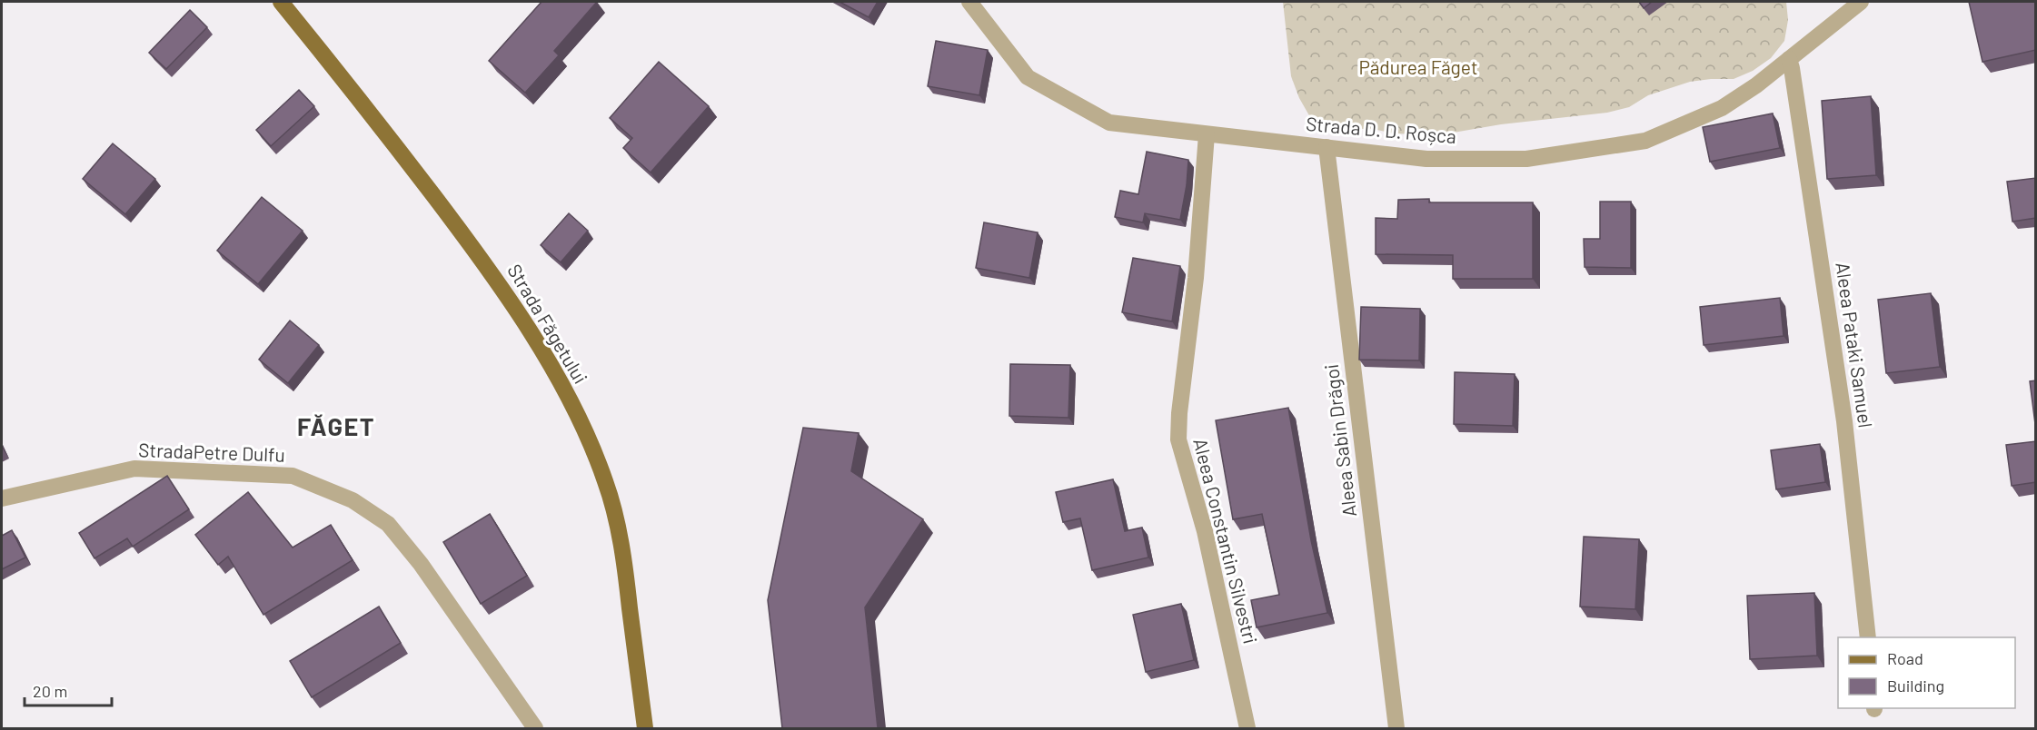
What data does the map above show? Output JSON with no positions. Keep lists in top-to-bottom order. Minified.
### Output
{"streets":{"main road":["Strada Făgetului"],"street":["Strada D. D. Roșca","Aleea Pataki Samuel","Aleea Sabin Drăgoi","StradaPetre Dulfu","Aleea Constantin Silvestri"]},"crossings":[["Strada D. D. Roșca","Aleea Pataki Samuel"],["Strada D. D. Roșca","Aleea Sabin Drăgoi"],["Strada D. D. Roșca","Aleea Constantin Silvestri"]],"districts":["FĂGET"],"parks":["Pădurea Făget"],"legend":["Road","Building"],"scale_bar":"20 m"}
